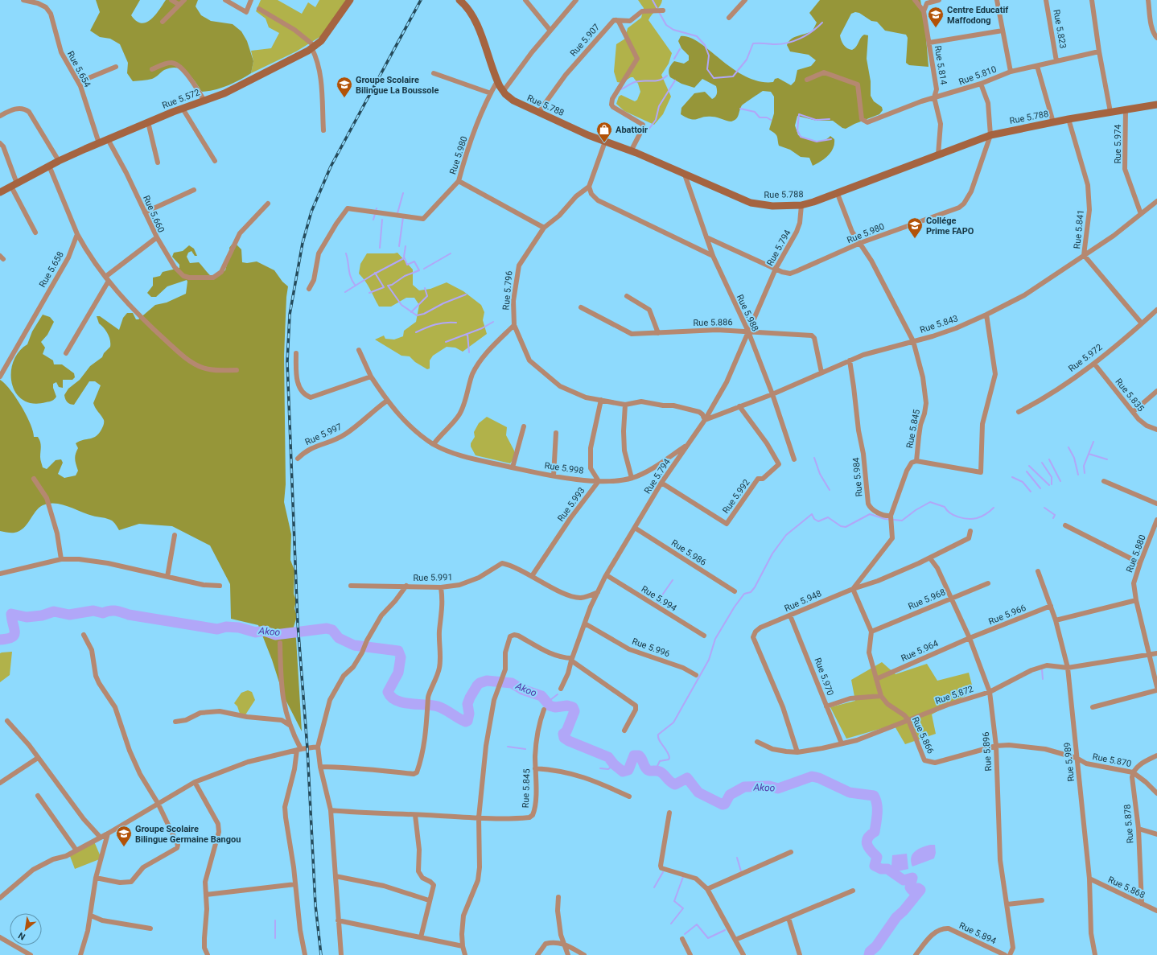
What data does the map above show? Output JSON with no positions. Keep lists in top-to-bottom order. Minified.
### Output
{"streets":{"street":["Rue 5.823","Rue 5.907","Rue 5.814","Rue 5.654","Rue 5.810","Rue 5.572","Rue 5.788","Rue 5.974","Rue 5.980","Rue 5.660","Rue 5.841","Rue 5.794","Rue 5.658","Rue 5.796","Rue 5.988","Rue 5.886","Rue 5.843","Rue 5.972","Rue 5.835","Rue 5.845","Rue 5.997","Rue 5.998","Rue 5.984","Rue 5.992","Rue 5.993","Rue 5.986","Rue 5.880","Rue 5.991","Rue 5.994","Rue 5.968","Rue 5.948","Rue 5.966","Rue 5.996","Rue 5.964","Rue 5.970","Rue 5.872","Rue 5.866","Rue 5.896","Rue 5.870","Rue 5.989","Rue 5.878","Rue 5.868","Rue 5.894"]},"crossings":[["Rue 5.823","Rue 5.810"],["Rue 5.907","Rue 5.788"],["Rue 5.814","Rue 5.810"],["Rue 5.814","Rue 5.788"],["Rue 5.654","Rue 5.572"],["Rue 5.572","Rue 5.660"],["Rue 5.788","Rue 5.974"],["Rue 5.788","Rue 5.980"],["Rue 5.788","Rue 5.841"],["Rue 5.788","Rue 5.794"],["Rue 5.788","Rue 5.988"],["Rue 5.788","Rue 5.845"],["Rue 5.974","Rue 5.843"],["Rue 5.980","Rue 5.794"],["Rue 5.980","Rue 5.796"],["Rue 5.980","Rue 5.988"],["Rue 5.980","Rue 5.845"],["Rue 5.841","Rue 5.843"],["Rue 5.841","Rue 5.972"],["Rue 5.794","Rue 5.796"],["Rue 5.794","Rue 5.988"],["Rue 5.794","Rue 5.886"],["Rue 5.794","Rue 5.843"],["Rue 5.794","Rue 5.998"],["Rue 5.794","Rue 5.992"],["Rue 5.794","Rue 5.986"],["Rue 5.794","Rue 5.991"],["Rue 5.794","Rue 5.994"],["Rue 5.794","Rue 5.996"],["Rue 5.796","Rue 5.843"],["Rue 5.988","Rue 5.886"],["Rue 5.988","Rue 5.843"],["Rue 5.886","Rue 5.843"],["Rue 5.843","Rue 5.845"],["Rue 5.843","Rue 5.984"],["Rue 5.843","Rue 5.992"],["Rue 5.972","Rue 5.835"],["Rue 5.997","Rue 5.998"],["Rue 5.998","Rue 5.993"],["Rue 5.993","Rue 5.991"],["Rue 5.880","Rue 5.872"],["Rue 5.968","Rue 5.866"],["Rue 5.968","Rue 5.896"],["Rue 5.948","Rue 5.970"],["Rue 5.948","Rue 5.872"],["Rue 5.948","Rue 5.896"],["Rue 5.966","Rue 5.964"],["Rue 5.966","Rue 5.896"],["Rue 5.966","Rue 5.989"],["Rue 5.964","Rue 5.866"],["Rue 5.964","Rue 5.896"],["Rue 5.970","Rue 5.872"],["Rue 5.872","Rue 5.866"],["Rue 5.872","Rue 5.896"],["Rue 5.872","Rue 5.989"],["Rue 5.866","Rue 5.896"],["Rue 5.866","Rue 5.870"],["Rue 5.866","Rue 5.989"],["Rue 5.870","Rue 5.989"],["Rue 5.870","Rue 5.878"],["Rue 5.989","Rue 5.868"],["Rue 5.878","Rue 5.868"]],"water":["Akoo"],"places":{"school or university":["Centre Educatif Maffodong","Groupe Scolaire Bilingue La Boussole","Collége Prime FAPO","Groupe Scolaire Bilingue Germaine Bangou"],"shop":["Abattoir"]},"north":"bottom left"}
